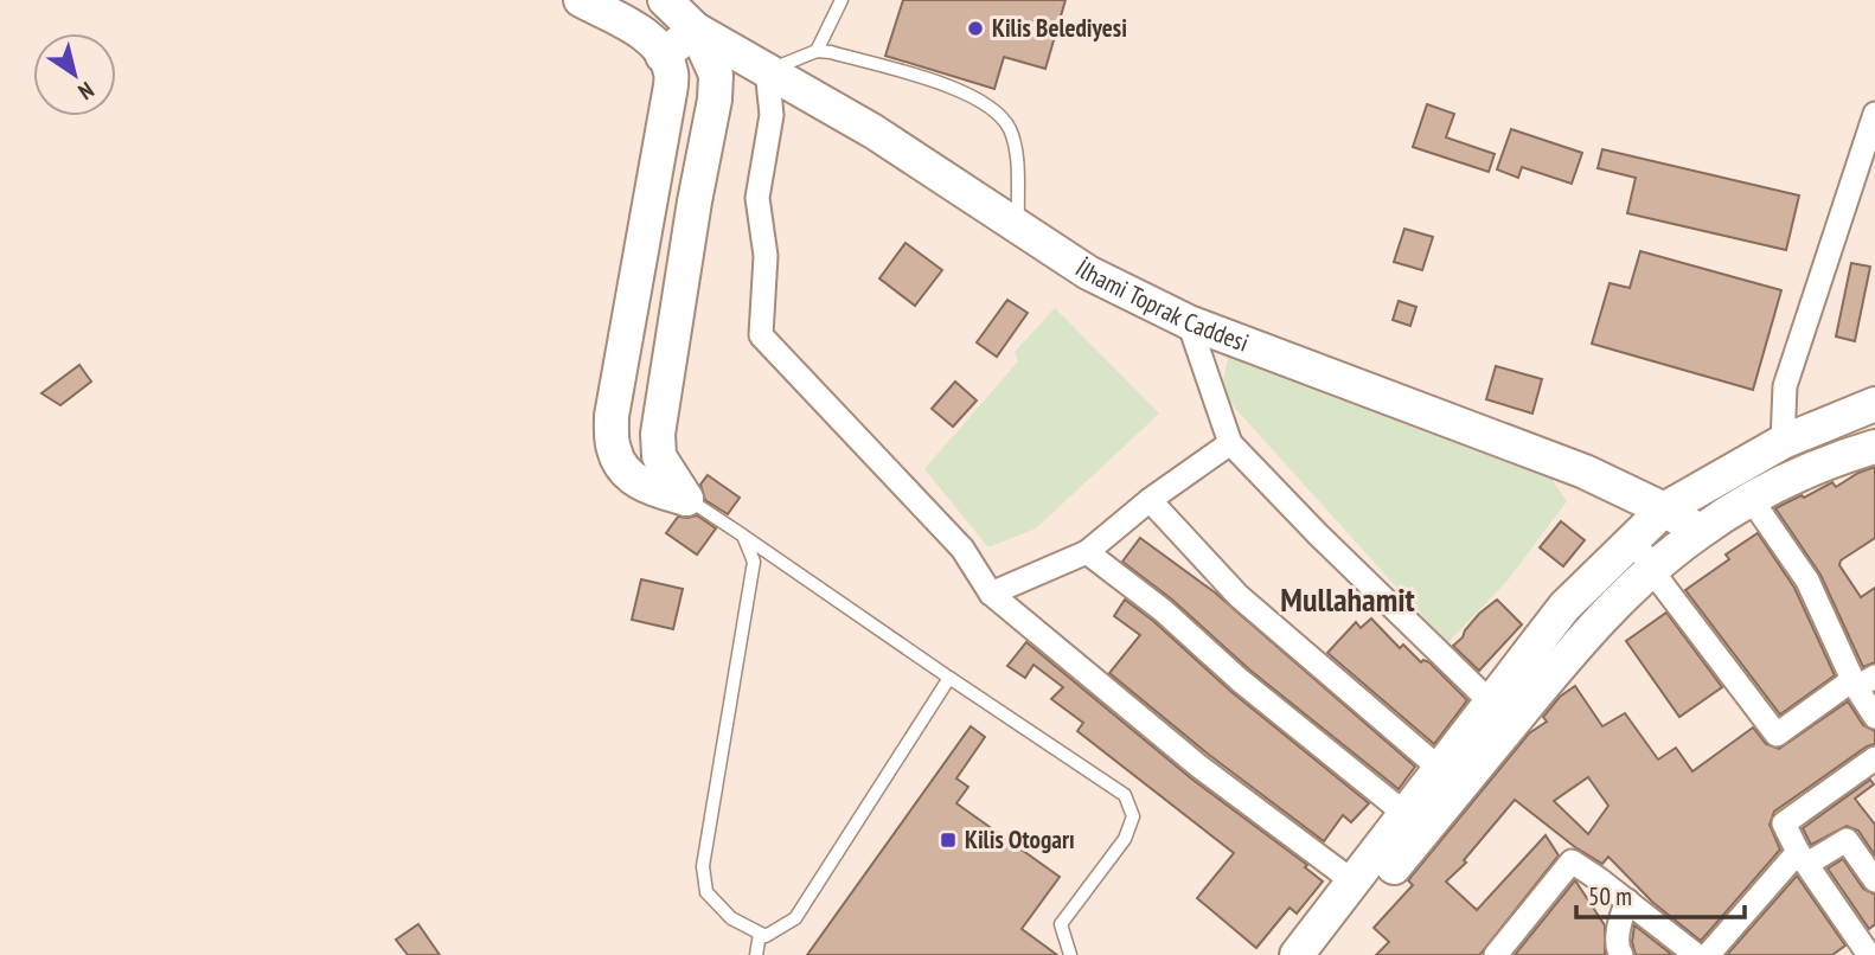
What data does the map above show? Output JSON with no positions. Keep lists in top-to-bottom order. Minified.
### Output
{"streets":{"street":["İlhami Toprak Caddesi"]},"districts":["Mullahamit"],"places":{"other":["Kilis Belediyesi"],"transit":["Kilis Otogarı"]},"scale_bar":"50 m","north":"bottom right"}
